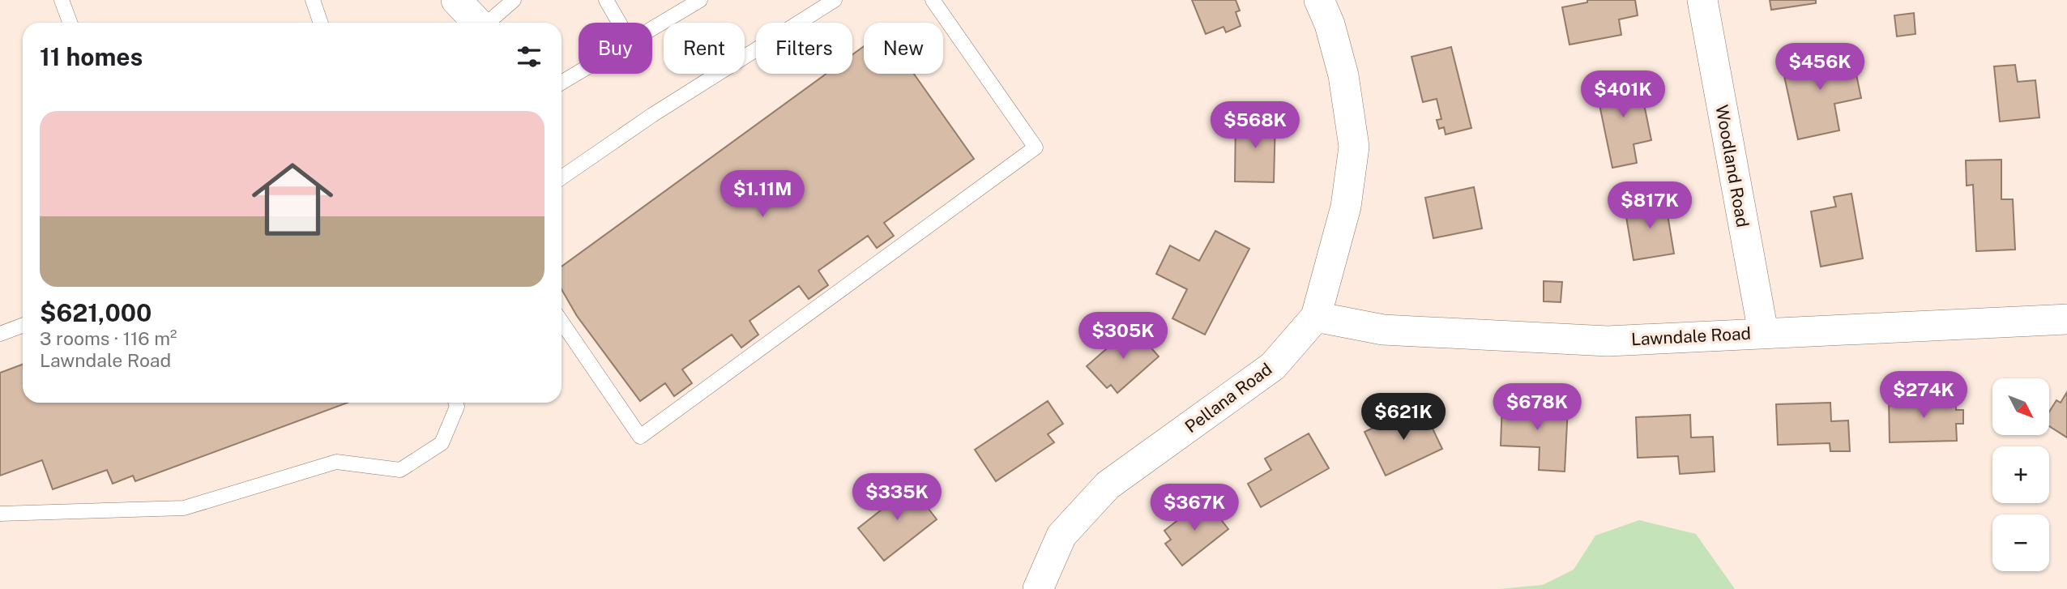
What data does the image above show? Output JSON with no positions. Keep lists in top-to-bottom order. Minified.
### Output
{"streets":{"street":["Woodland Road","Lawndale Road","Pellana Road"]},"crossings":[["Woodland Road","Lawndale Road"],["Lawndale Road","Pellana Road"]],"north":"bottom right","page":{"chip":["Buy","Rent","Filters","New"],"heading":"11 homes","price":["$456K","$401K","$568K","$1.11M","$817K","$305K","$274K","$678K","$621K","$335K","$367K"],"list":[{"name":"$621,000","note":"3 rooms · 116 m² · Lawndale Road"}],"map_buttons":["+","−"]}}
